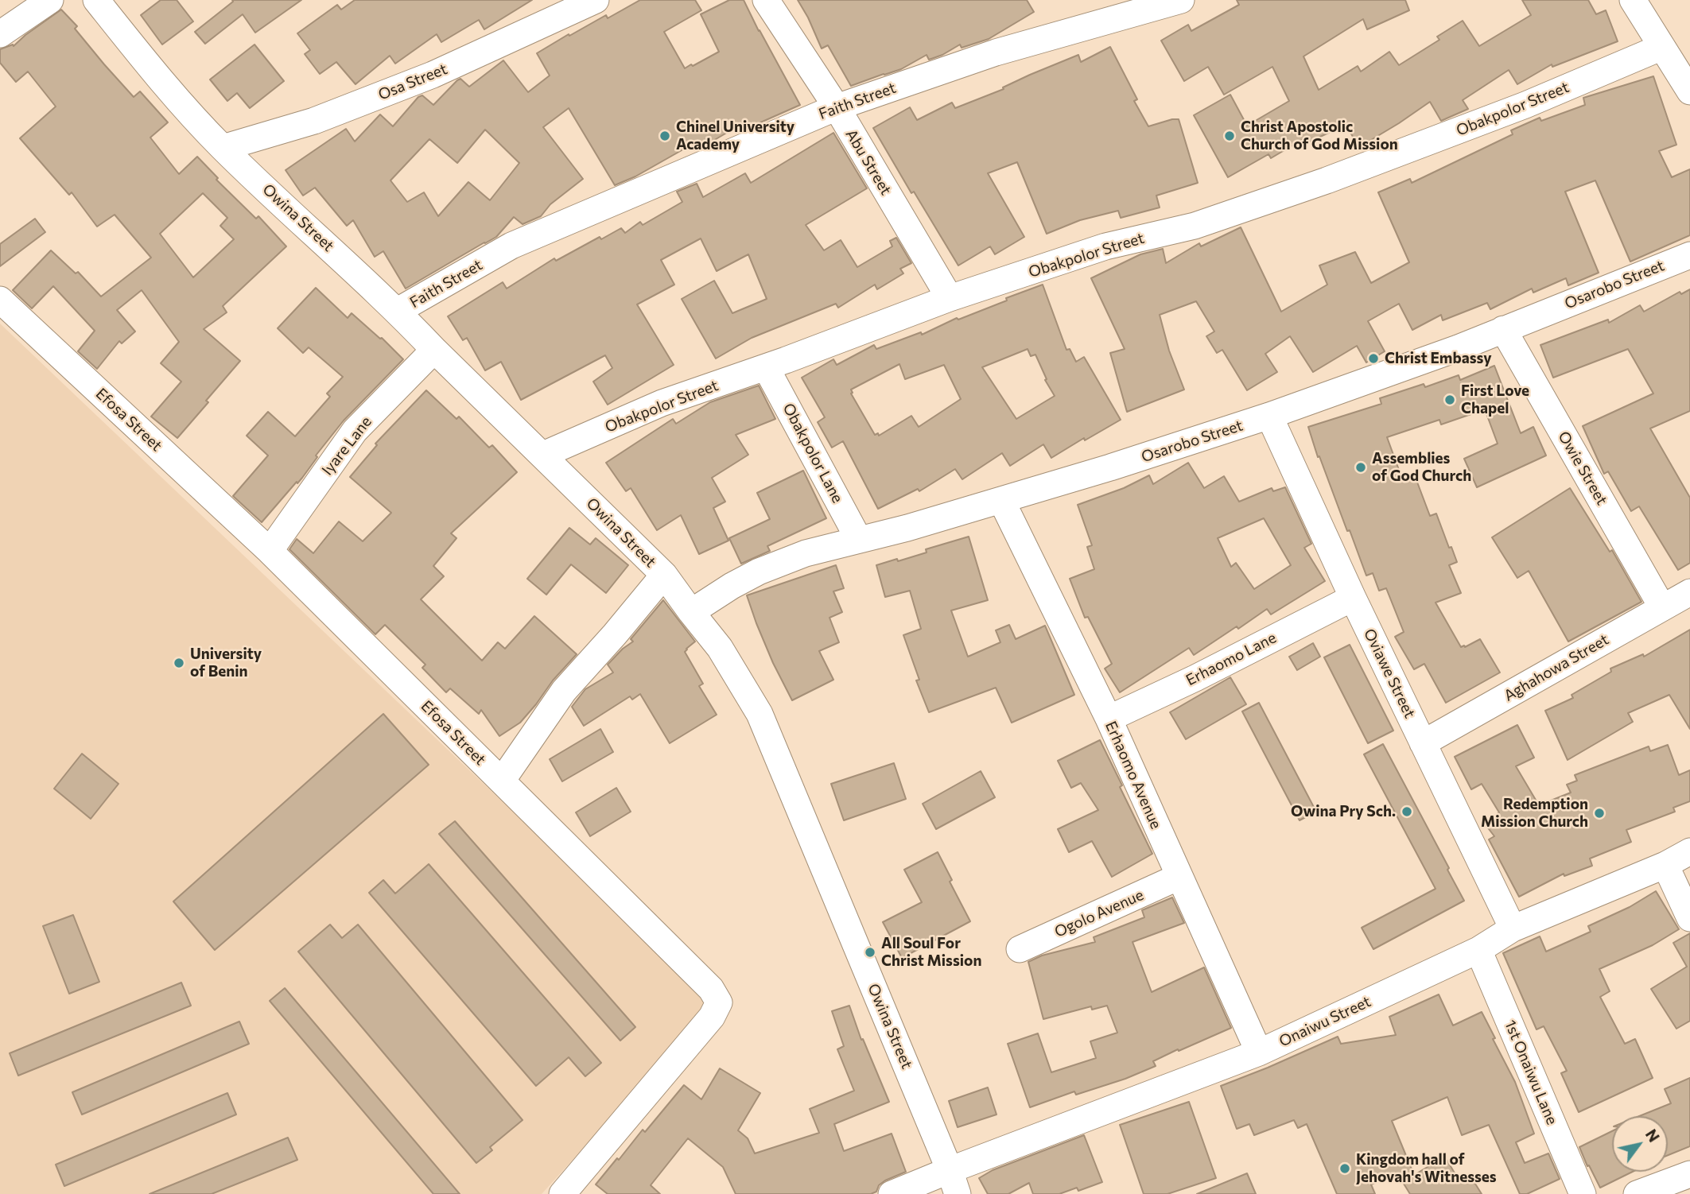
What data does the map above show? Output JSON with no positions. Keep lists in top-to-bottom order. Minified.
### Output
{"streets":{"street":["Osa Street","Faith Street","Obakpolor Street","Abu Street","Owina Street","Osarobo Street","Efosa Street","Iyare Lane","Obakpolor Lane","Owie Street","Erhaomo Lane","Aghahowa Street","Oviawe Street","Erhaomo Avenue","Ogolo Avenue","Onaiwu Street","1st Onaiwu Lane"]},"crossings":[["Osa Street","Owina Street"],["Faith Street","Abu Street"],["Faith Street","Owina Street"],["Obakpolor Street","Abu Street"],["Obakpolor Street","Owina Street"],["Obakpolor Street","Obakpolor Lane"],["Owina Street","Osarobo Street"],["Owina Street","Iyare Lane"],["Owina Street","Onaiwu Street"],["Osarobo Street","Obakpolor Lane"],["Osarobo Street","Owie Street"],["Osarobo Street","Oviawe Street"],["Osarobo Street","Erhaomo Avenue"],["Efosa Street","Iyare Lane"],["Owie Street","Aghahowa Street"],["Erhaomo Lane","Oviawe Street"],["Erhaomo Lane","Erhaomo Avenue"],["Aghahowa Street","Oviawe Street"],["Oviawe Street","Onaiwu Street"],["Erhaomo Avenue","Ogolo Avenue"],["Erhaomo Avenue","Onaiwu Street"],["Onaiwu Street","1st Onaiwu Lane"]],"places":["Chinel University Academy","Christ Apostolic Church of God Mission","Christ Embassy","First Love Chapel","Assemblies of God Church","University of Benin","Owina Pry Sch.","Redemption Mission Church","All Soul For Christ Mission","Kingdom hall of Jehovah's Witnesses"],"north":"top right"}
